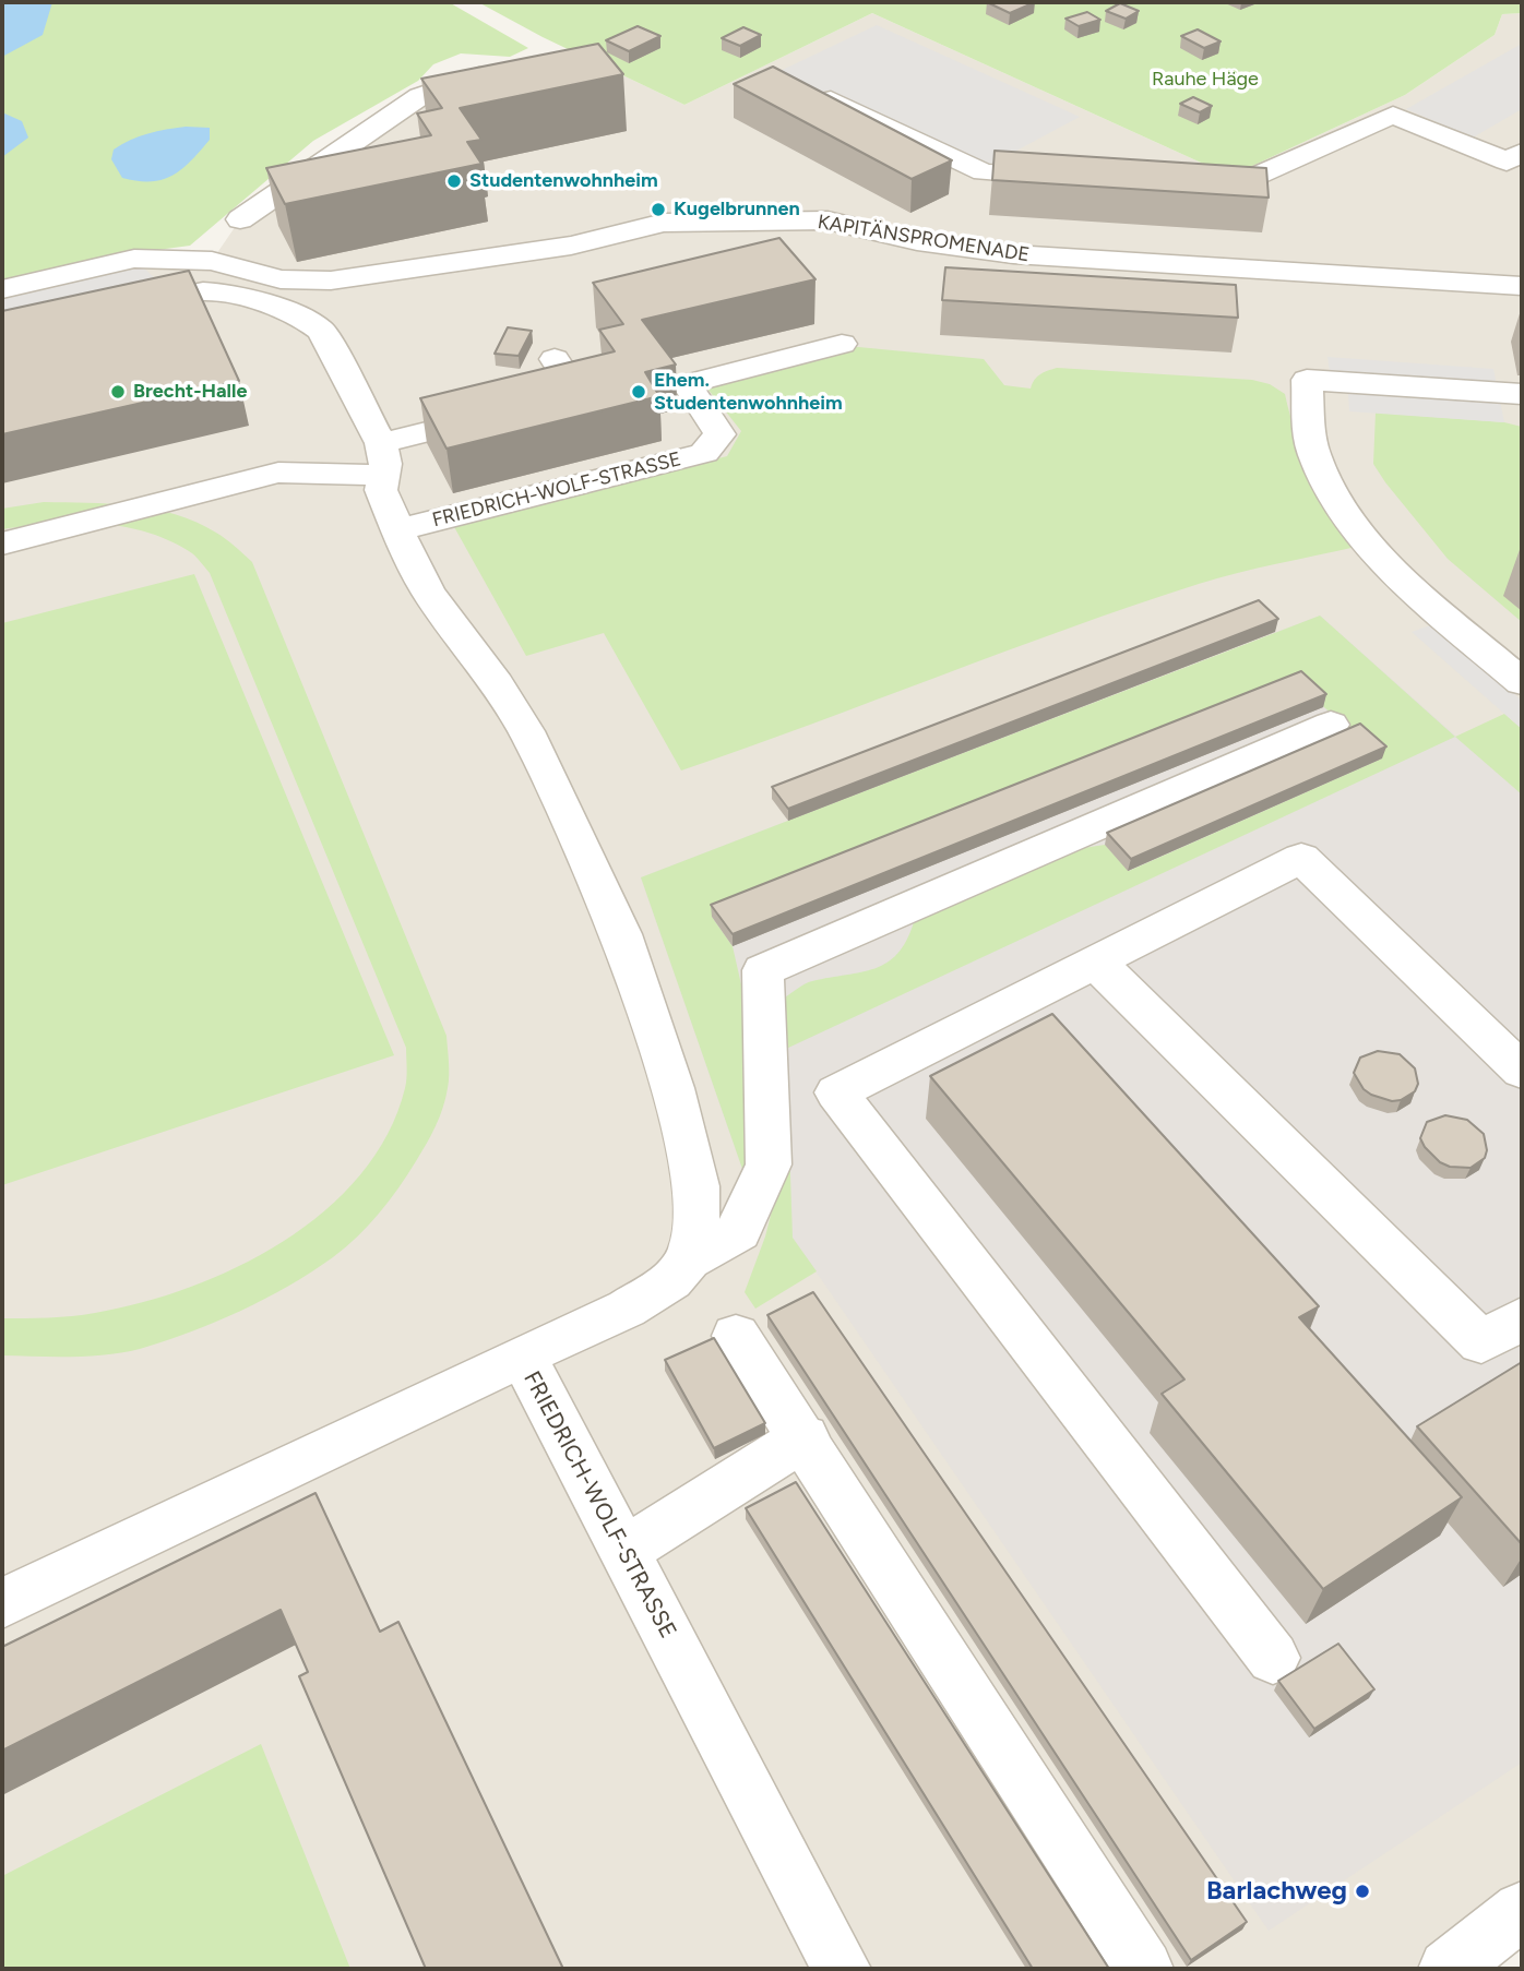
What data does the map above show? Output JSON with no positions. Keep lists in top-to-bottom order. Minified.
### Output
{"streets":{"street":["KAPITÄNSPROMENADE","FRIEDRICH-WOLF-STRASSE"]},"parks":["Rauhe Häge"],"places":["Studentenwohnheim","Kugelbrunnen","Brecht-Halle","Ehem. Studentenwohnheim","Barlachweg"]}
